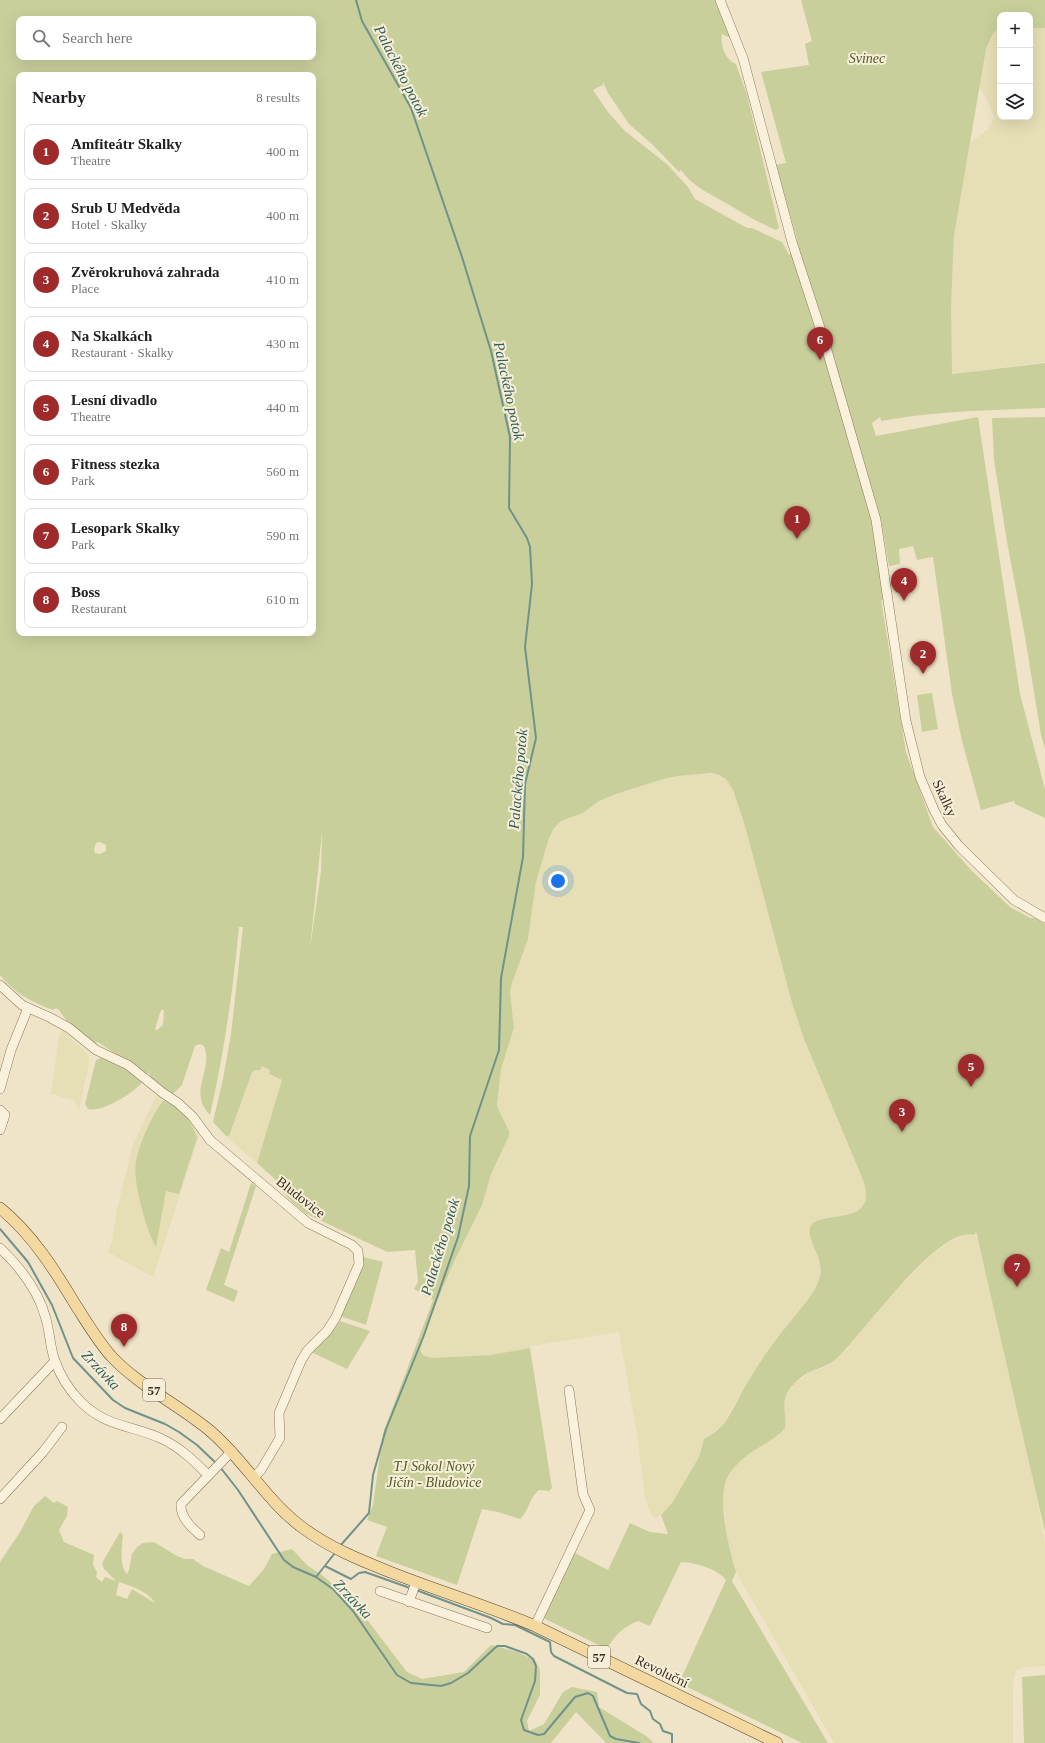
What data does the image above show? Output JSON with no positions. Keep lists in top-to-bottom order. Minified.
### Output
{"streets":{"main road":["57","Revoluční"],"street":["Skalky","Bludovice"]},"crossings":[["Bludovice","57"],["Bludovice","Revoluční"],["57","Revoluční"]],"water":["Palackého potok","Zrzávka"],"parks":["Svinec","TJ Sokol Nový Jičín - Bludovice"],"page":{"map_buttons":["+","−"],"search":"Search here","heading":["Nearby","8 results"],"list":[{"mark":"1","name":"Amfiteátr Skalky","note":"Theatre","value":"400 m"},{"mark":"2","name":"Srub U Medvěda","note":"Hotel · Skalky","value":"400 m"},{"mark":"3","name":"Zvěrokruhová zahrada","note":"Place","value":"410 m"},{"mark":"4","name":"Na Skalkách","note":"Restaurant · Skalky","value":"430 m"},{"mark":"5","name":"Lesní divadlo","note":"Theatre","value":"440 m"},{"mark":"6","name":"Fitness stezka","note":"Park","value":"560 m"},{"mark":"7","name":"Lesopark Skalky","note":"Park","value":"590 m"},{"mark":"8","name":"Boss","note":"Restaurant","value":"610 m"}],"pins":["6","1","4","2","5","3","7","8"]}}
